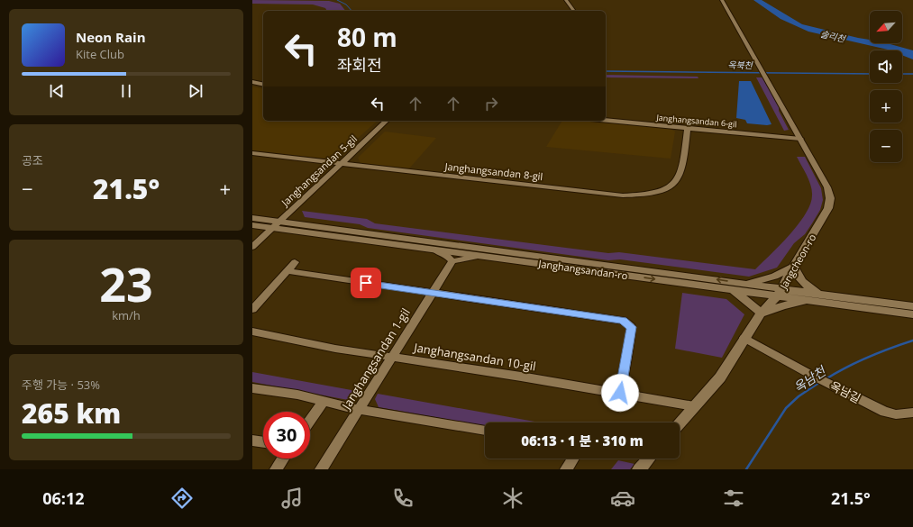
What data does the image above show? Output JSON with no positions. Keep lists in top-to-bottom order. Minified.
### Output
{"streets":{"street":["Janghangsandan 6-gil","Janghangsandan 5-gil","Janghangsandan 8-gil","Jangcheon-ro","Janghangsandan-ro","Janghangsandan 10-gil","Janghangsandan 1-gil","옥남길"]},"crossings":[["Janghangsandan 6-gil","Janghangsandan 8-gil"],["Janghangsandan 6-gil","Jangcheon-ro"],["Janghangsandan 5-gil","Janghangsandan 8-gil"],["Janghangsandan 5-gil","Janghangsandan-ro"],["Jangcheon-ro","Janghangsandan-ro"],["Jangcheon-ro","Janghangsandan 10-gil"],["Jangcheon-ro","옥남길"],["Janghangsandan 10-gil","Janghangsandan 1-gil"]],"water":["솔리천","옥북천","옥남천"],"north":"bottom left","page":{"map_buttons":["+","−"],"turn":["80 m","좌회전"],"song":["Neon Rain","Kite Club"],"tile":["공조",["23","km/h"],["주행 가능 · 53%","265 km"]],"heat":["−","21.5°","+"],"limit":"30","trip":"06:13 · 1 분 · 310 m","tabs":["06:12","21.5°"]}}
